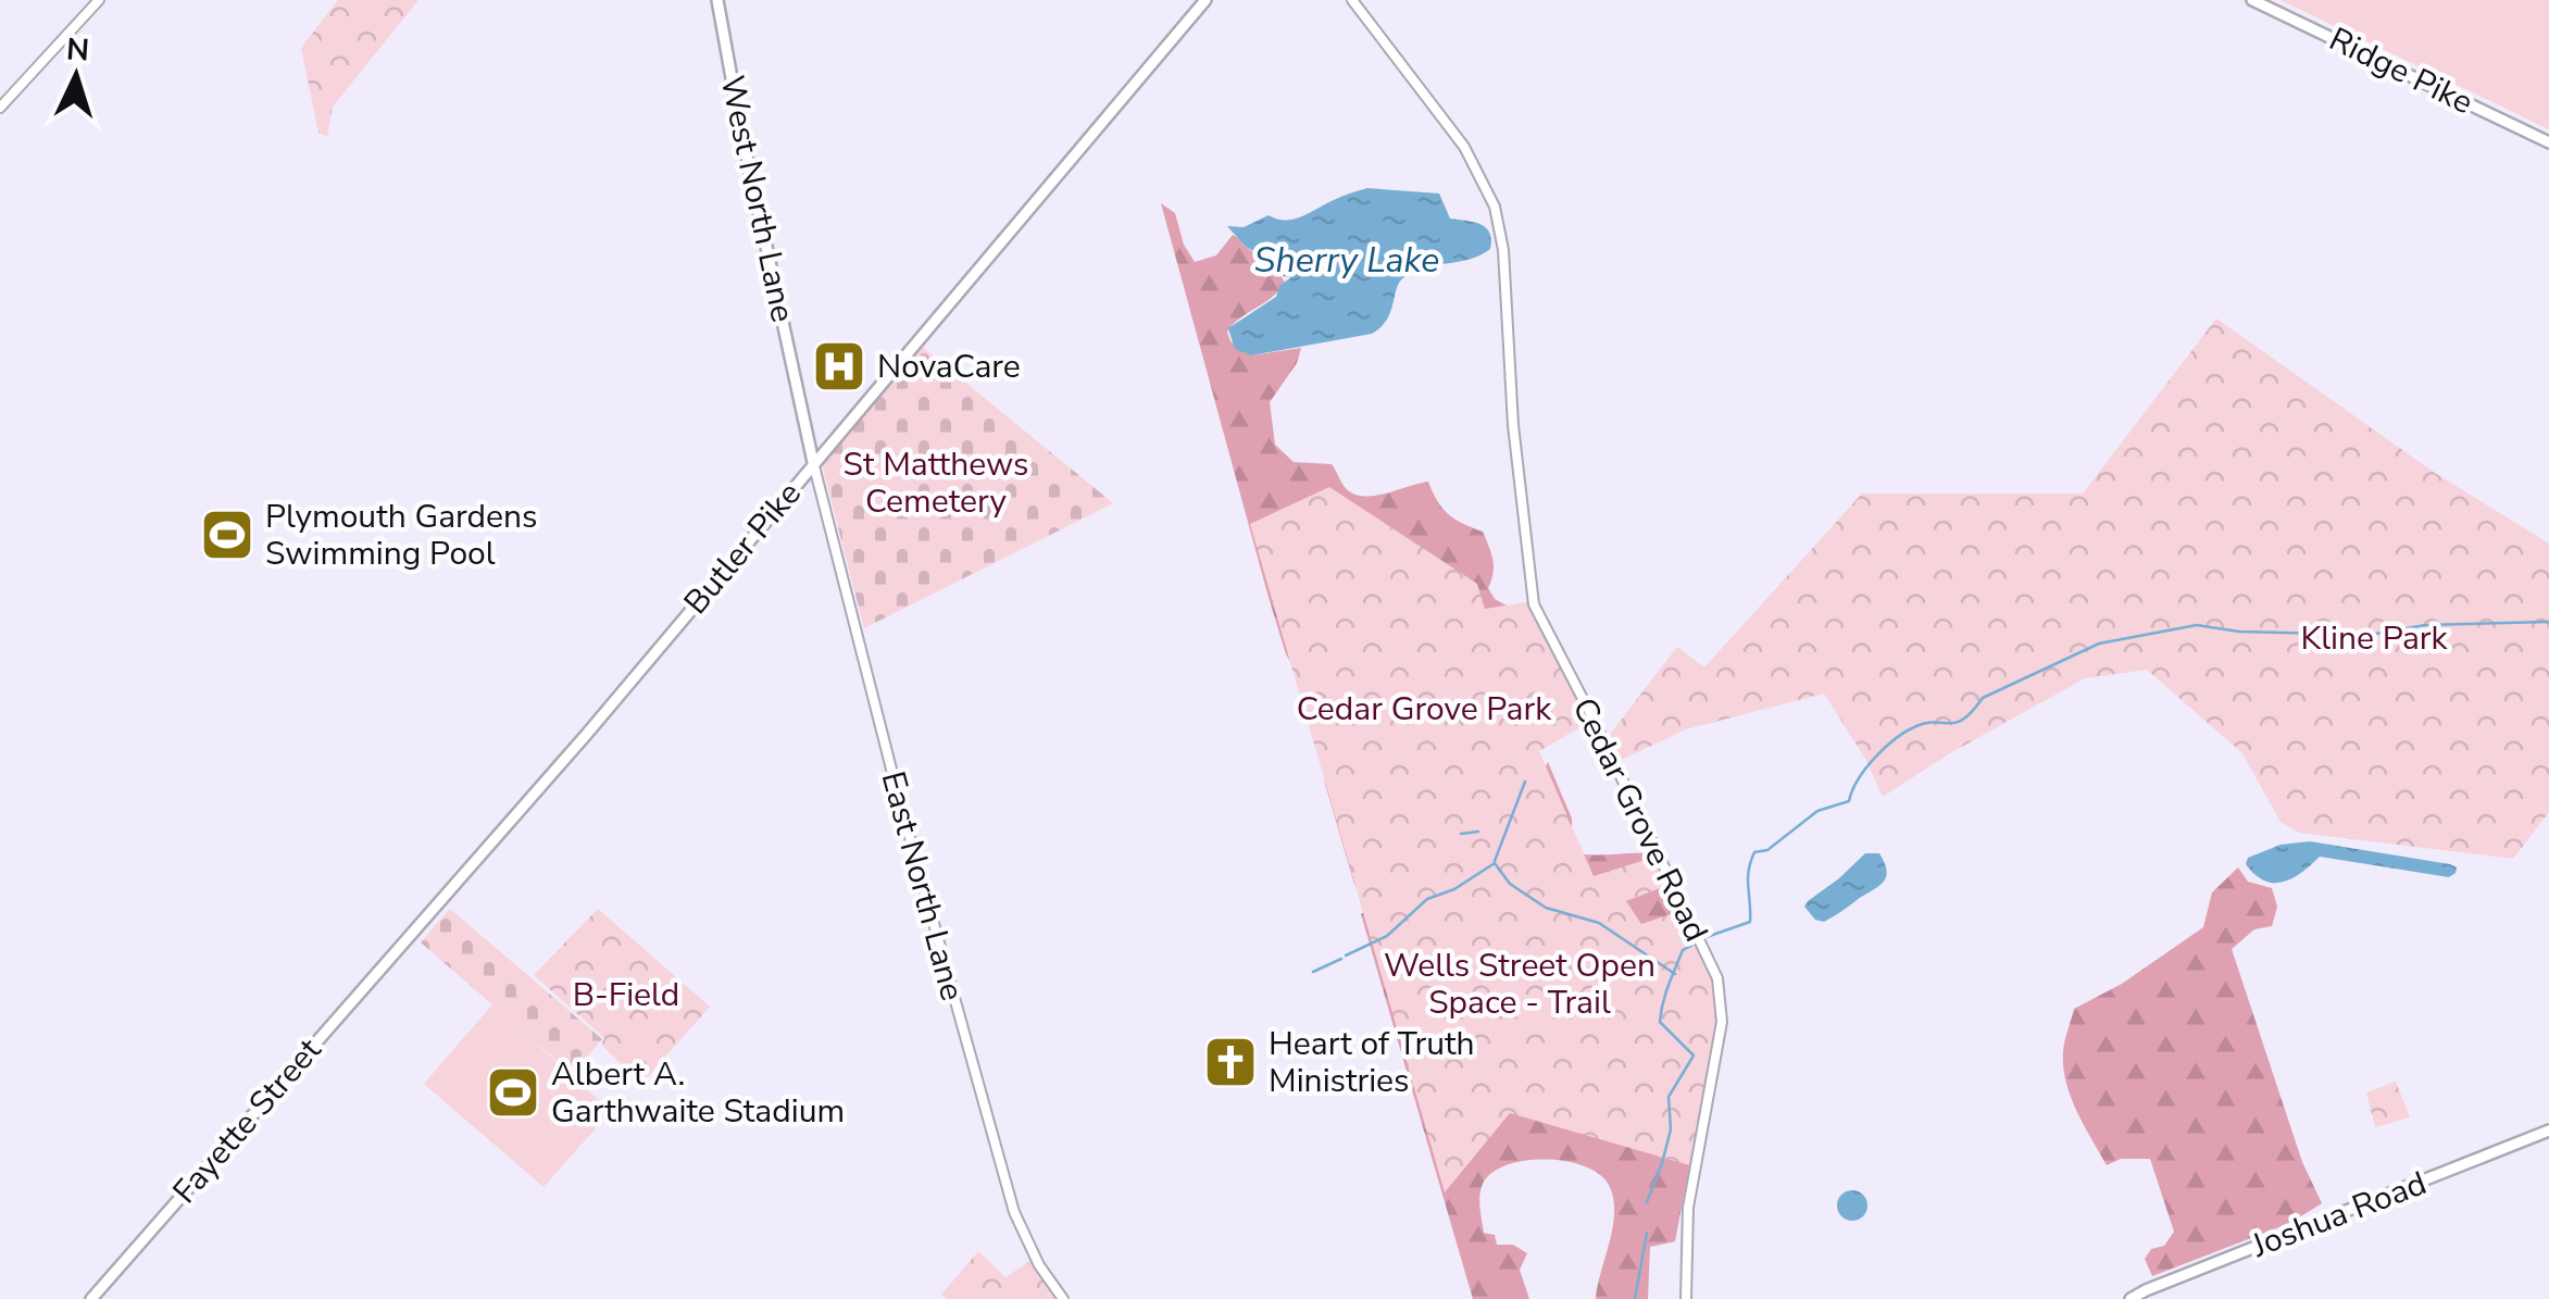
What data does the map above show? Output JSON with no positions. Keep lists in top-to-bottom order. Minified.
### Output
{"streets":{"main road":["Ridge Pike","West North Lane","Butler Pike","Fayette Street","Joshua Road"],"street":["Cedar Grove Road","East North Lane"]},"crossings":[["West North Lane","Butler Pike"],["West North Lane","East North Lane"],["Butler Pike","East North Lane"],["Butler Pike","Fayette Street"]],"water":["Sherry Lake"],"parks":["St Matthews Cemetery","Kline Park","Cedar Grove Park","Wells Street Open Space - Trail","B-Field"],"places":{"hospital":["NovaCare"],"sports":["Plymouth Gardens Swimming Pool","Albert A. Garthwaite Stadium"],"church":["Heart of Truth Ministries"]},"north":"top"}
